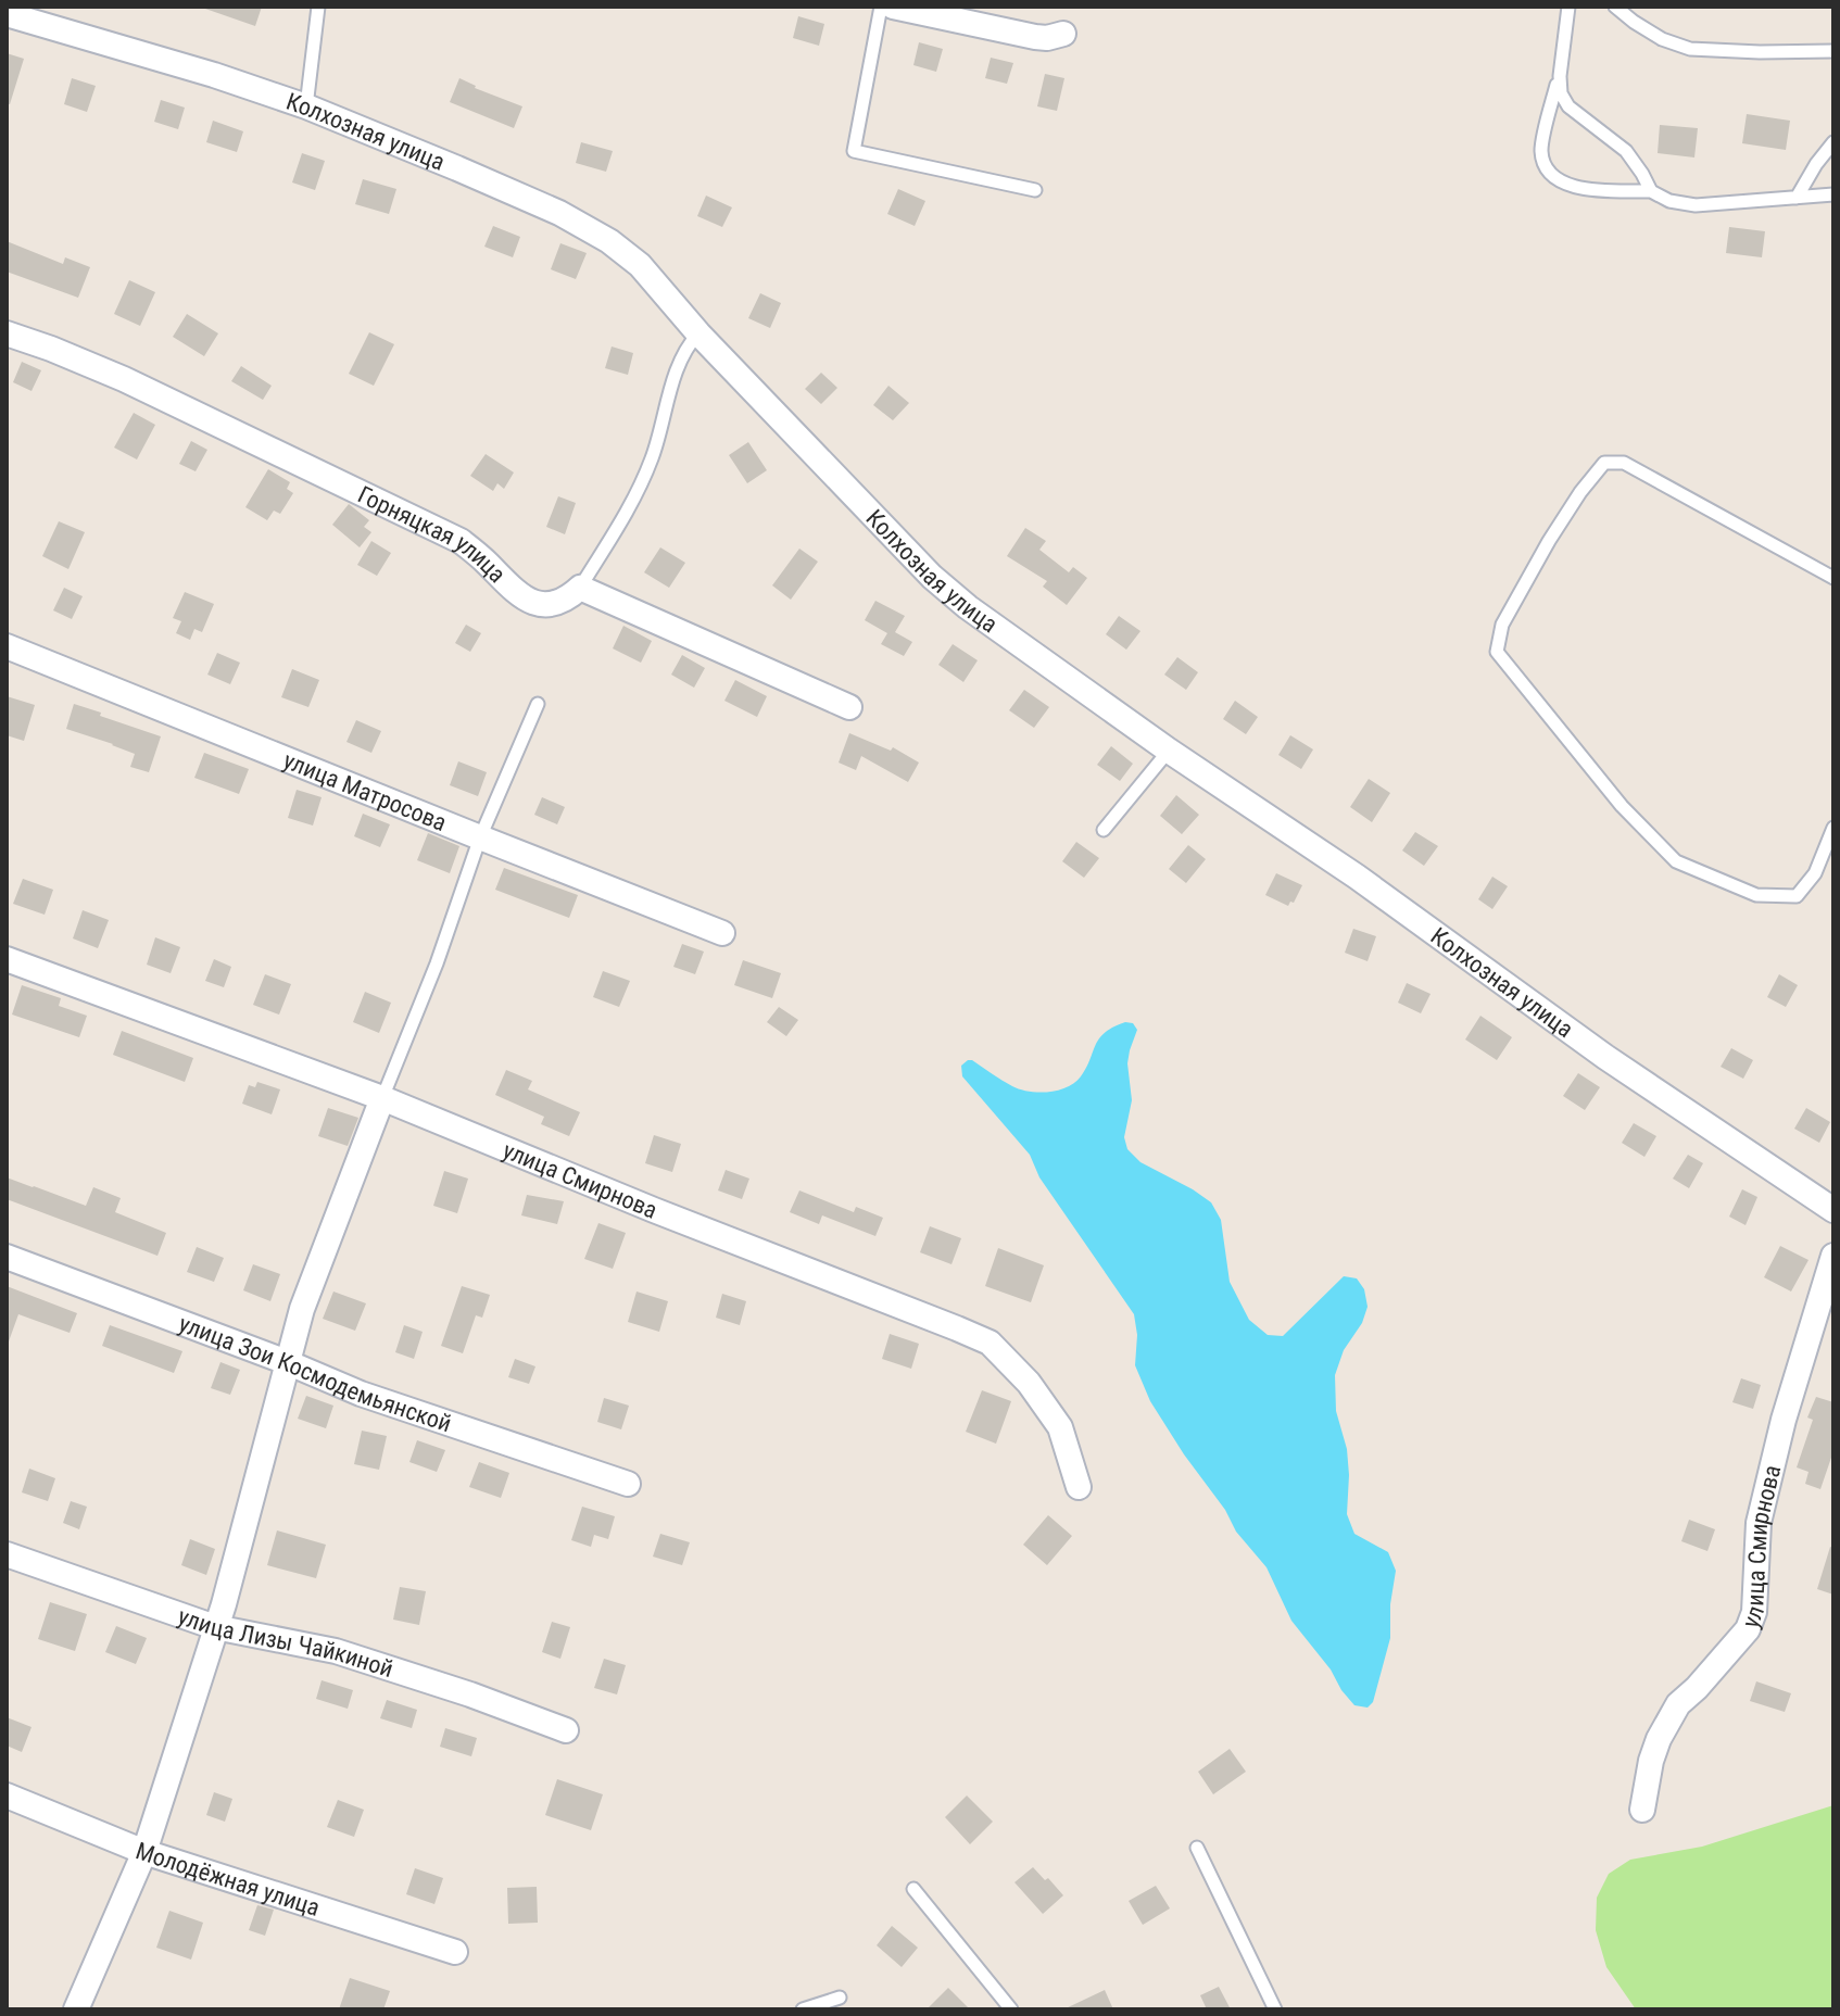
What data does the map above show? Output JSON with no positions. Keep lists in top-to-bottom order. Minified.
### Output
{"streets":{"street":["Колхозная улица","Горняцкая улица","улица Матросова","улица Смирнова","улица Зои Космодемьянской","улица Лизы Чайкиной","Молодёжная улица"]}}
